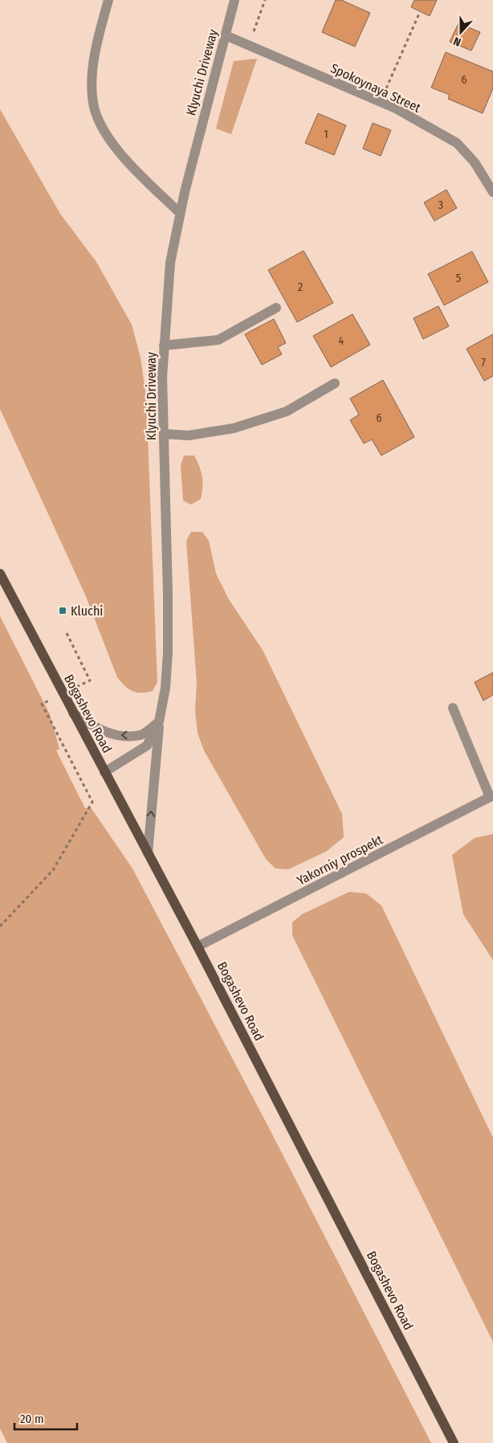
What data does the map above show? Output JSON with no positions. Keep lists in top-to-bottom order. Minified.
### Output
{"streets":{"main road":["Bogashevo Road"],"street":["Klyuchi Driveway","Spokoynaya Street","Yakorniy prospekt"]},"crossings":[["Klyuchi Driveway","Spokoynaya Street"],["Klyuchi Driveway","Bogashevo Road"],["Bogashevo Road","Yakorniy prospekt"]],"places":{"transit":["Kluchi"]},"house_numbers":["6","1","3","5","2","4","7","6"],"scale_bar":"20 m","north":"bottom"}
